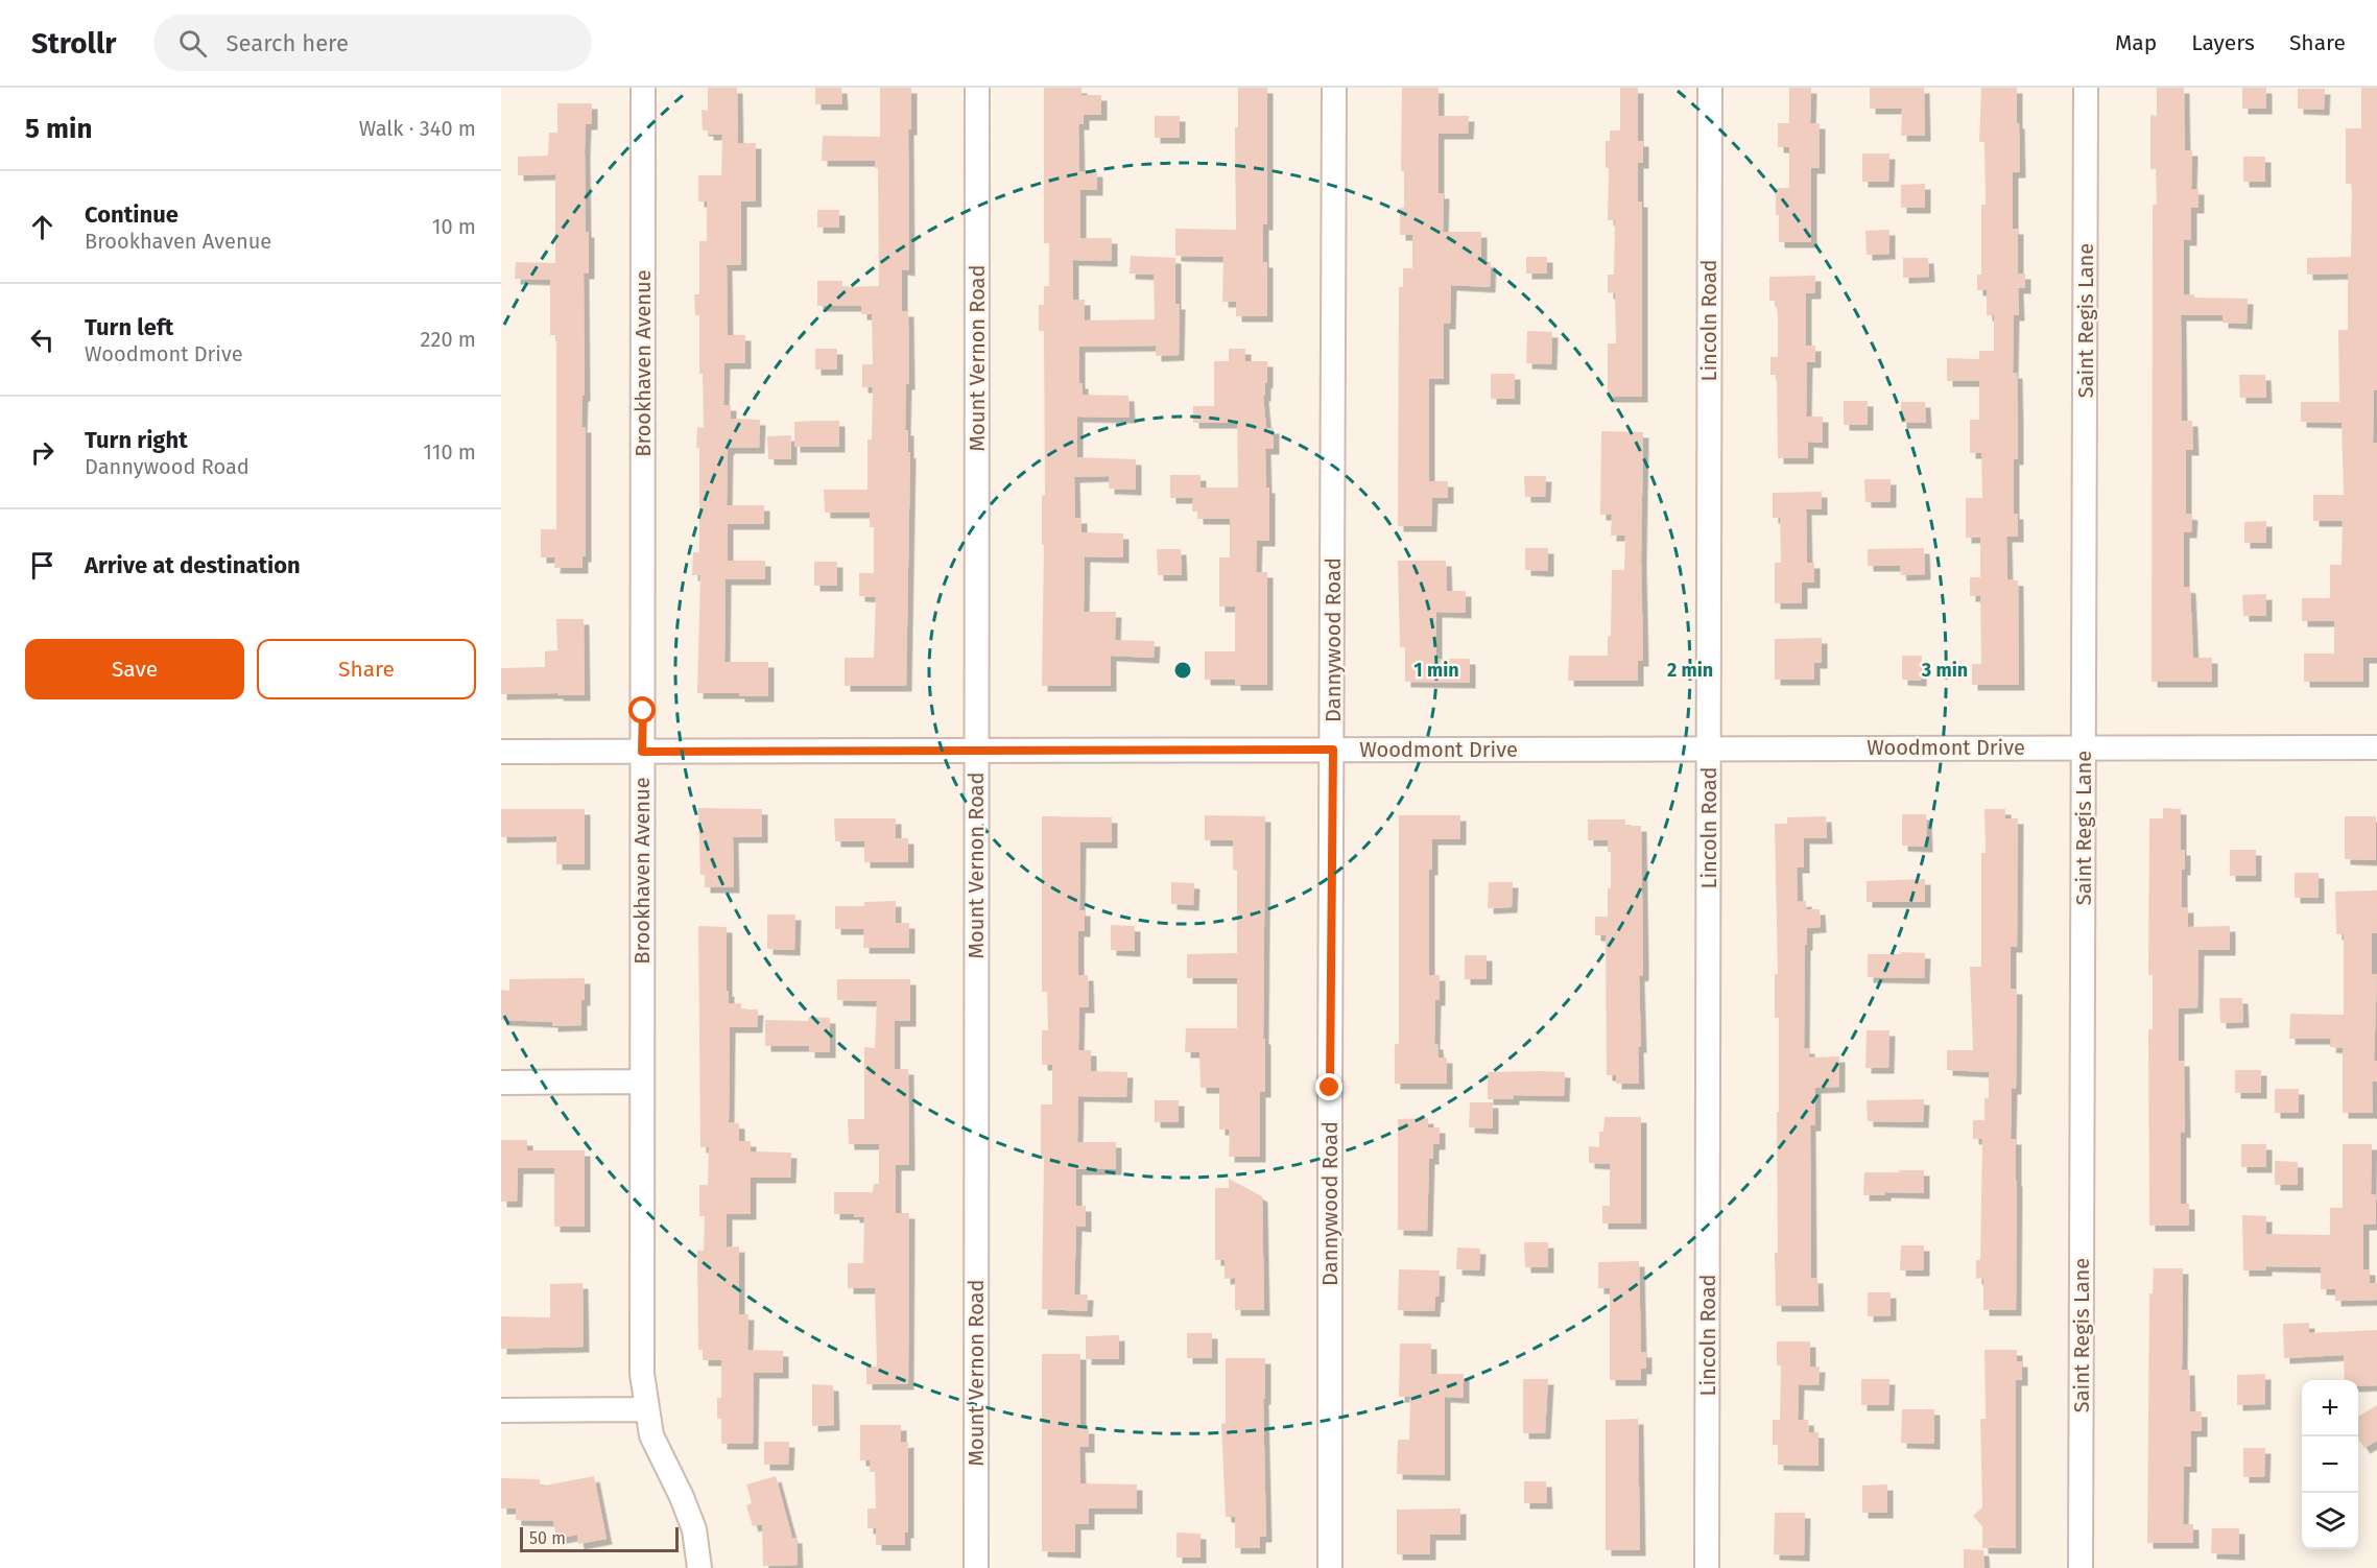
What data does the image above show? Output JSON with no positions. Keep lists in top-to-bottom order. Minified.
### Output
{"streets":{"street":["Lincoln Road","Saint Regis Lane","Mount Vernon Road","Brookhaven Avenue","Dannywood Road","Woodmont Drive"]},"crossings":[["Lincoln Road","Woodmont Drive"],["Saint Regis Lane","Woodmont Drive"],["Mount Vernon Road","Woodmont Drive"],["Brookhaven Avenue","Woodmont Drive"],["Dannywood Road","Woodmont Drive"]],"scale_bar":"50 m","page":{"header":"Strollr","search":"Search here","nav":["Map","Layers","Share"],"heading":["5 min","Walk · 340 m"],"list":[["Continue","Brookhaven Avenue","10 m"],["Turn left","Woodmont Drive","220 m"],["Turn right","Dannywood Road","110 m"],"Arrive at destination"],"buttons":["Save","Share"],"map_buttons":["+","−"],"scale":"50 m"},"rings":["1 min","2 min","3 min"]}
